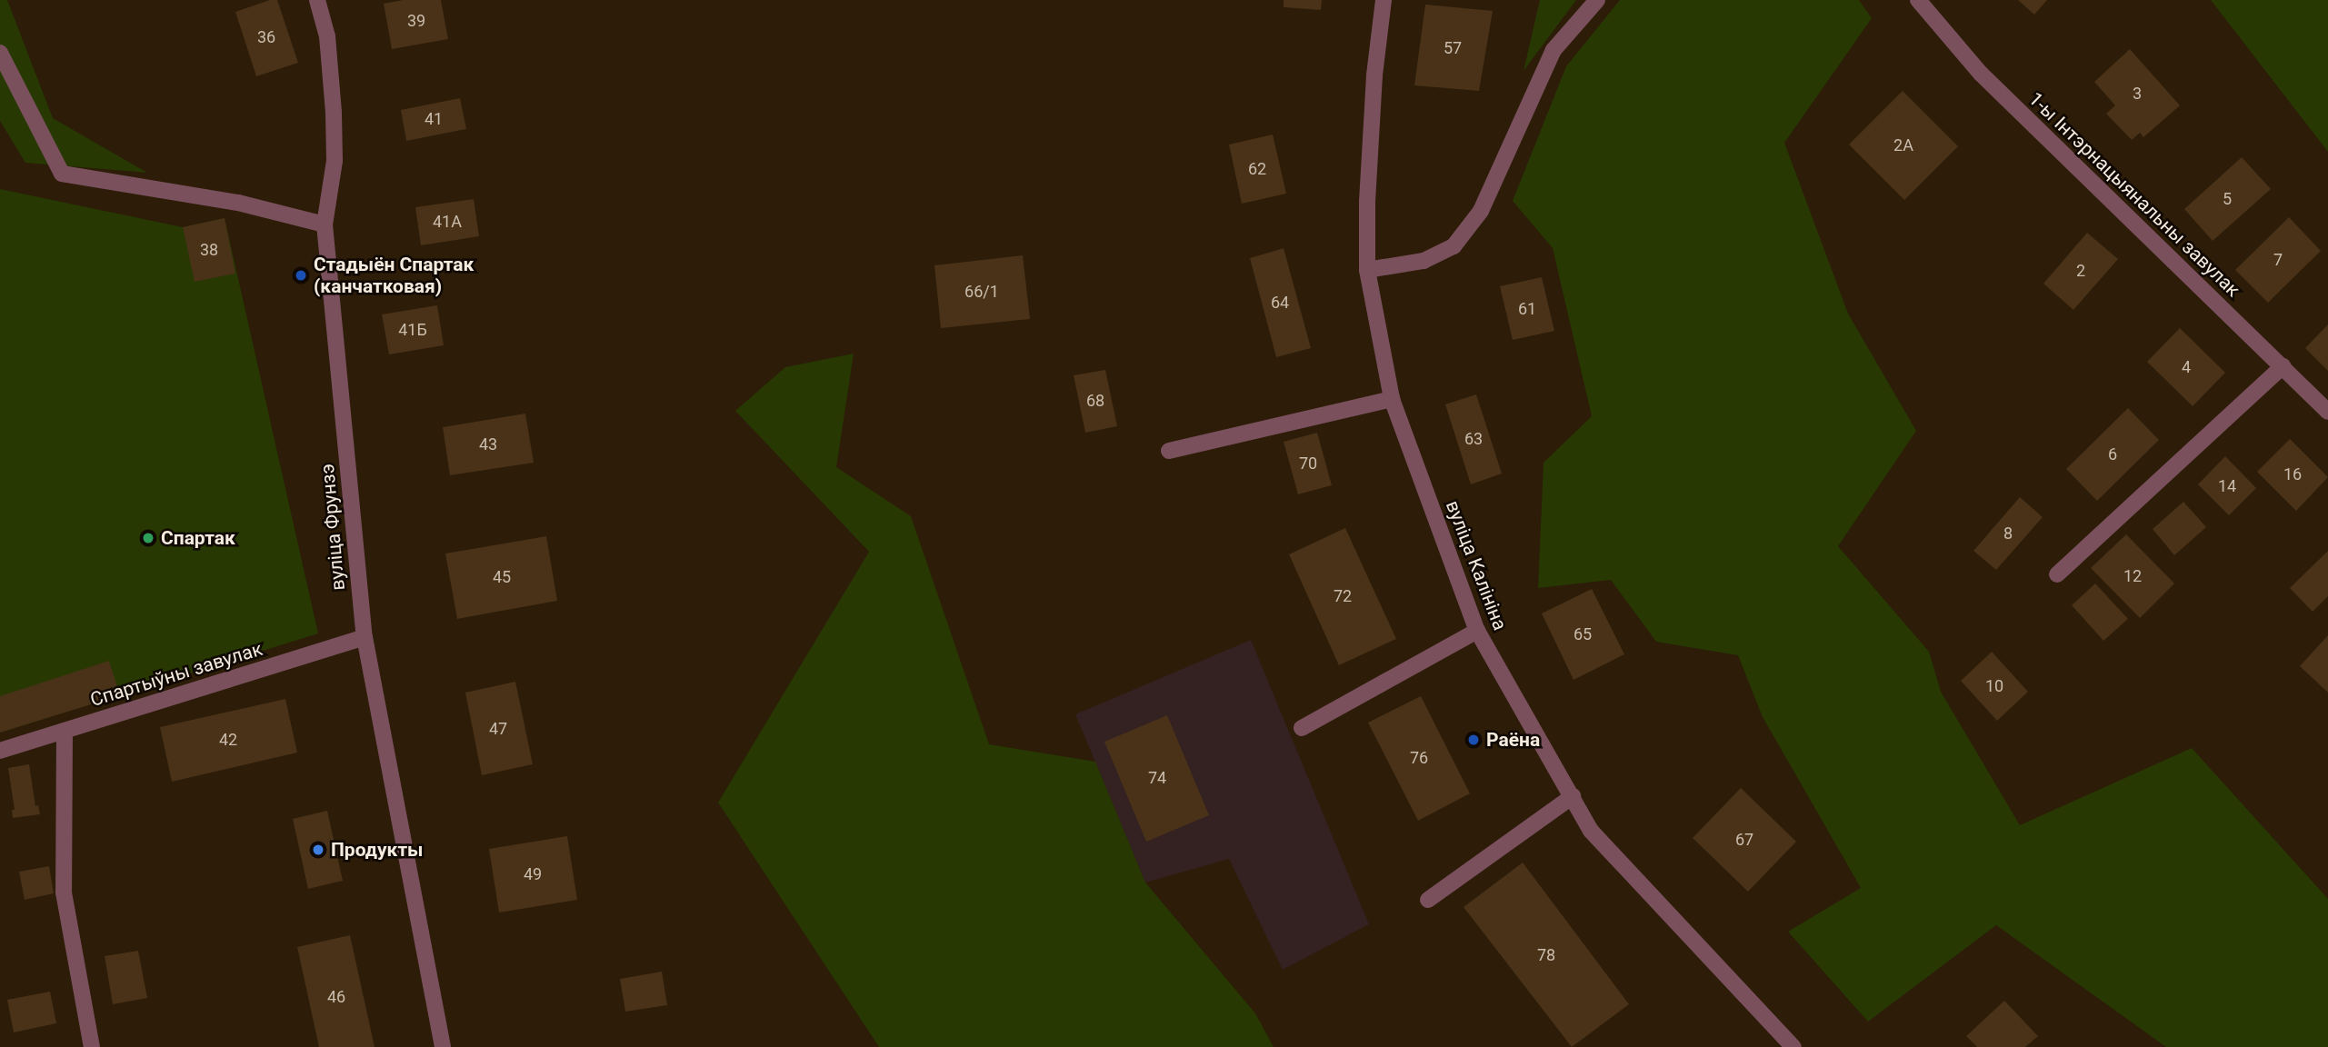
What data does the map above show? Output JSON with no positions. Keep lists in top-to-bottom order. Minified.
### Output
{"streets":{"street":["1-ы Інтэрнацыянальны завулак","вуліца Фрунзэ","вуліца Калініна","Спартыўны завулак"]},"crossings":[["вуліца Фрунзэ","Спартыўны завулак"]],"places":["Стадыён Спартак (канчатковая)","Спартак","Раёна","Продукты"],"house_numbers":["39","36","57","3","41","2А","62","5","41А","38","7","2","66/1","64","61","41Б","4","68","63","43","6","70","16","14","8","12","45","72","65","10","47","42","76","74","67","49","78","46"]}
